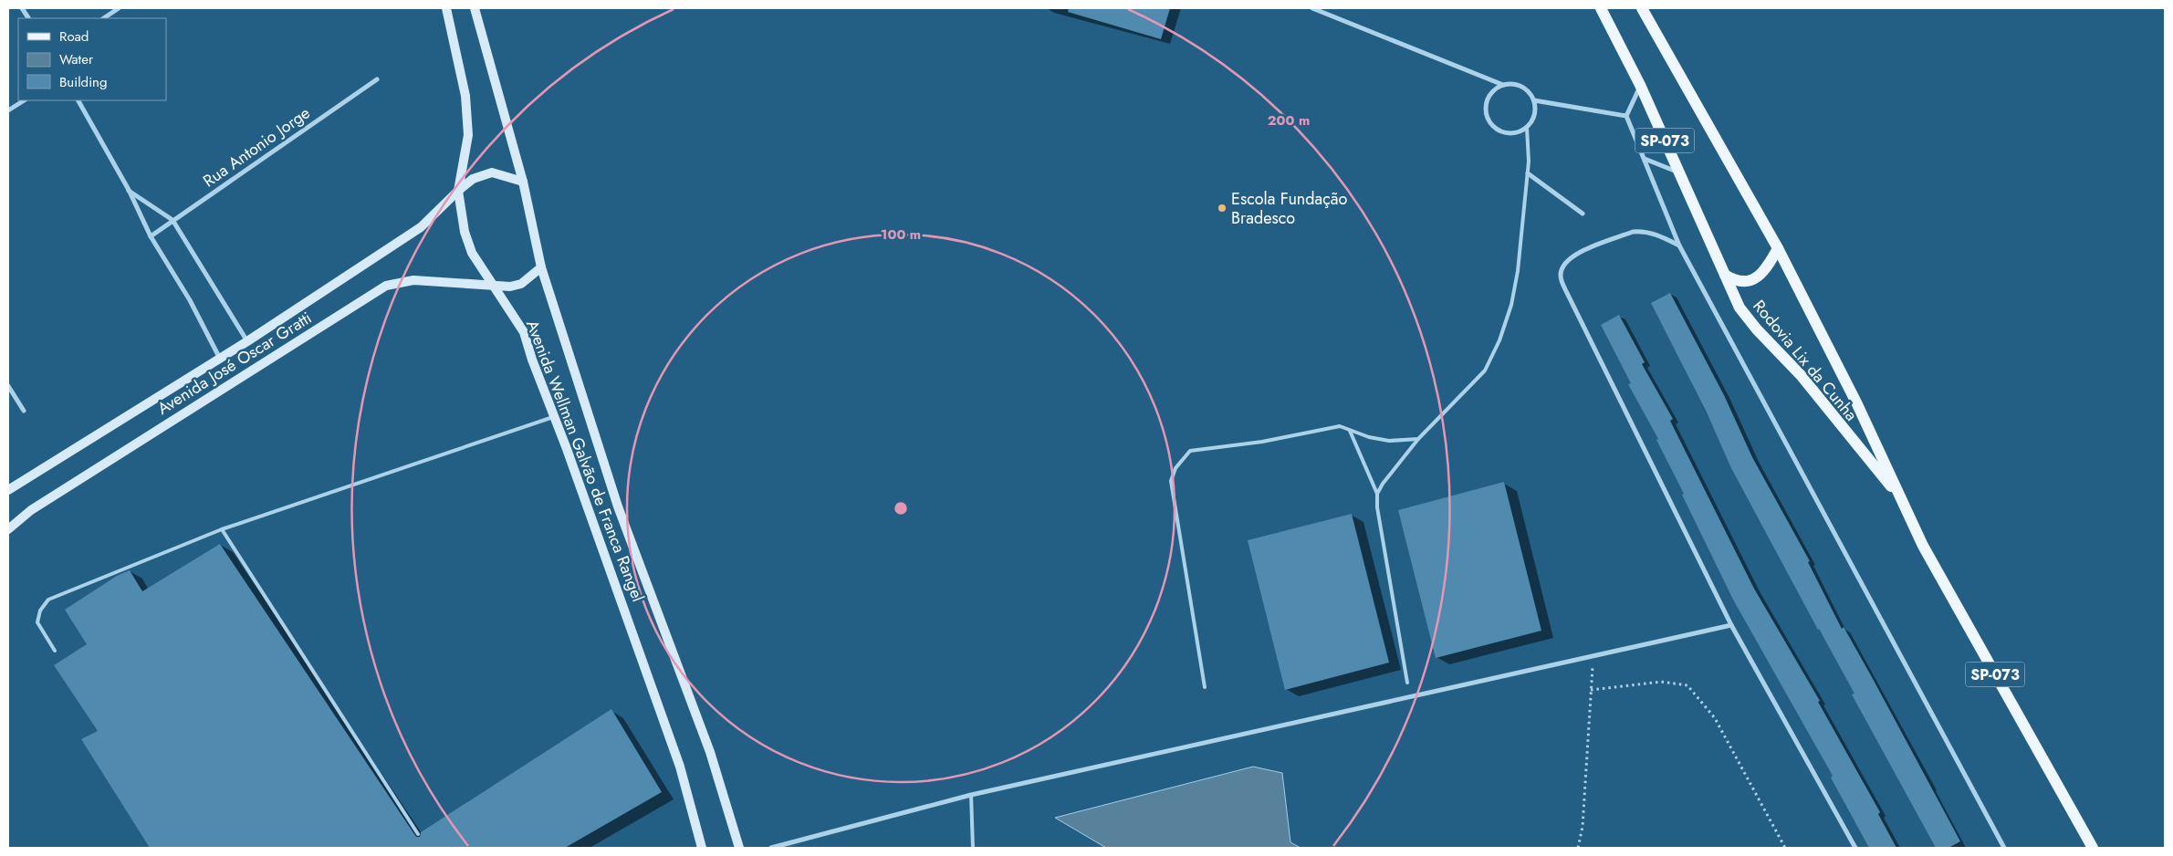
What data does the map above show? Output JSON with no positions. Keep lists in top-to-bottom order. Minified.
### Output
{"streets":{"main road":["SP-073","Rodovia Lix da Cunha","Avenida José Oscar Gratti","Avenida Wellman Galvão de Franca Rangel"],"street":["Rua Antonio Jorge"]},"crossings":[["Avenida José Oscar Gratti","Avenida Wellman Galvão de Franca Rangel"]],"places":["Escola Fundação Bradesco"],"legend":["Road","Water","Building"],"rings":["200 m","100 m"]}
